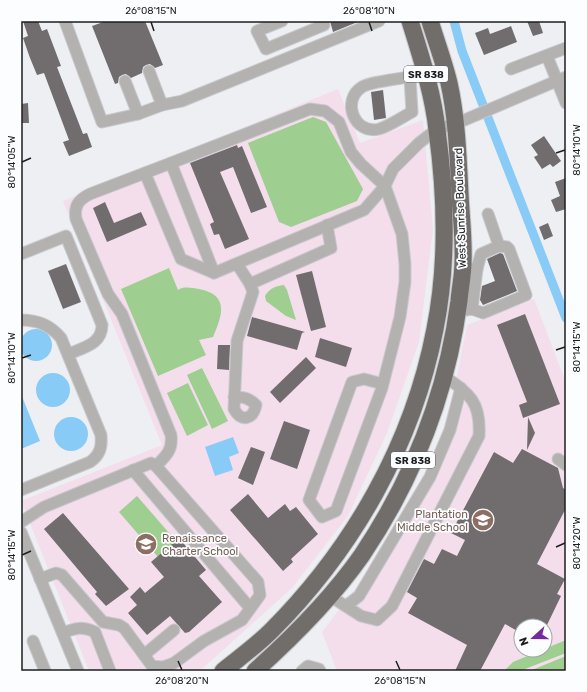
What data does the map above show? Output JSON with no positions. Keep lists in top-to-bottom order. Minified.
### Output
{"streets":{"highway":["SR 838","West Sunrise Boulevard"]},"places":{"school or university":["Plantation Middle School","Renaissance Charter School"]},"north":"left","coordinates":["26°08'15\"N","26°08'10\"N","80°14'10\"W","80°14'05\"W","80°14'15\"W","80°14'20\"W","26°08'20\"N"]}
